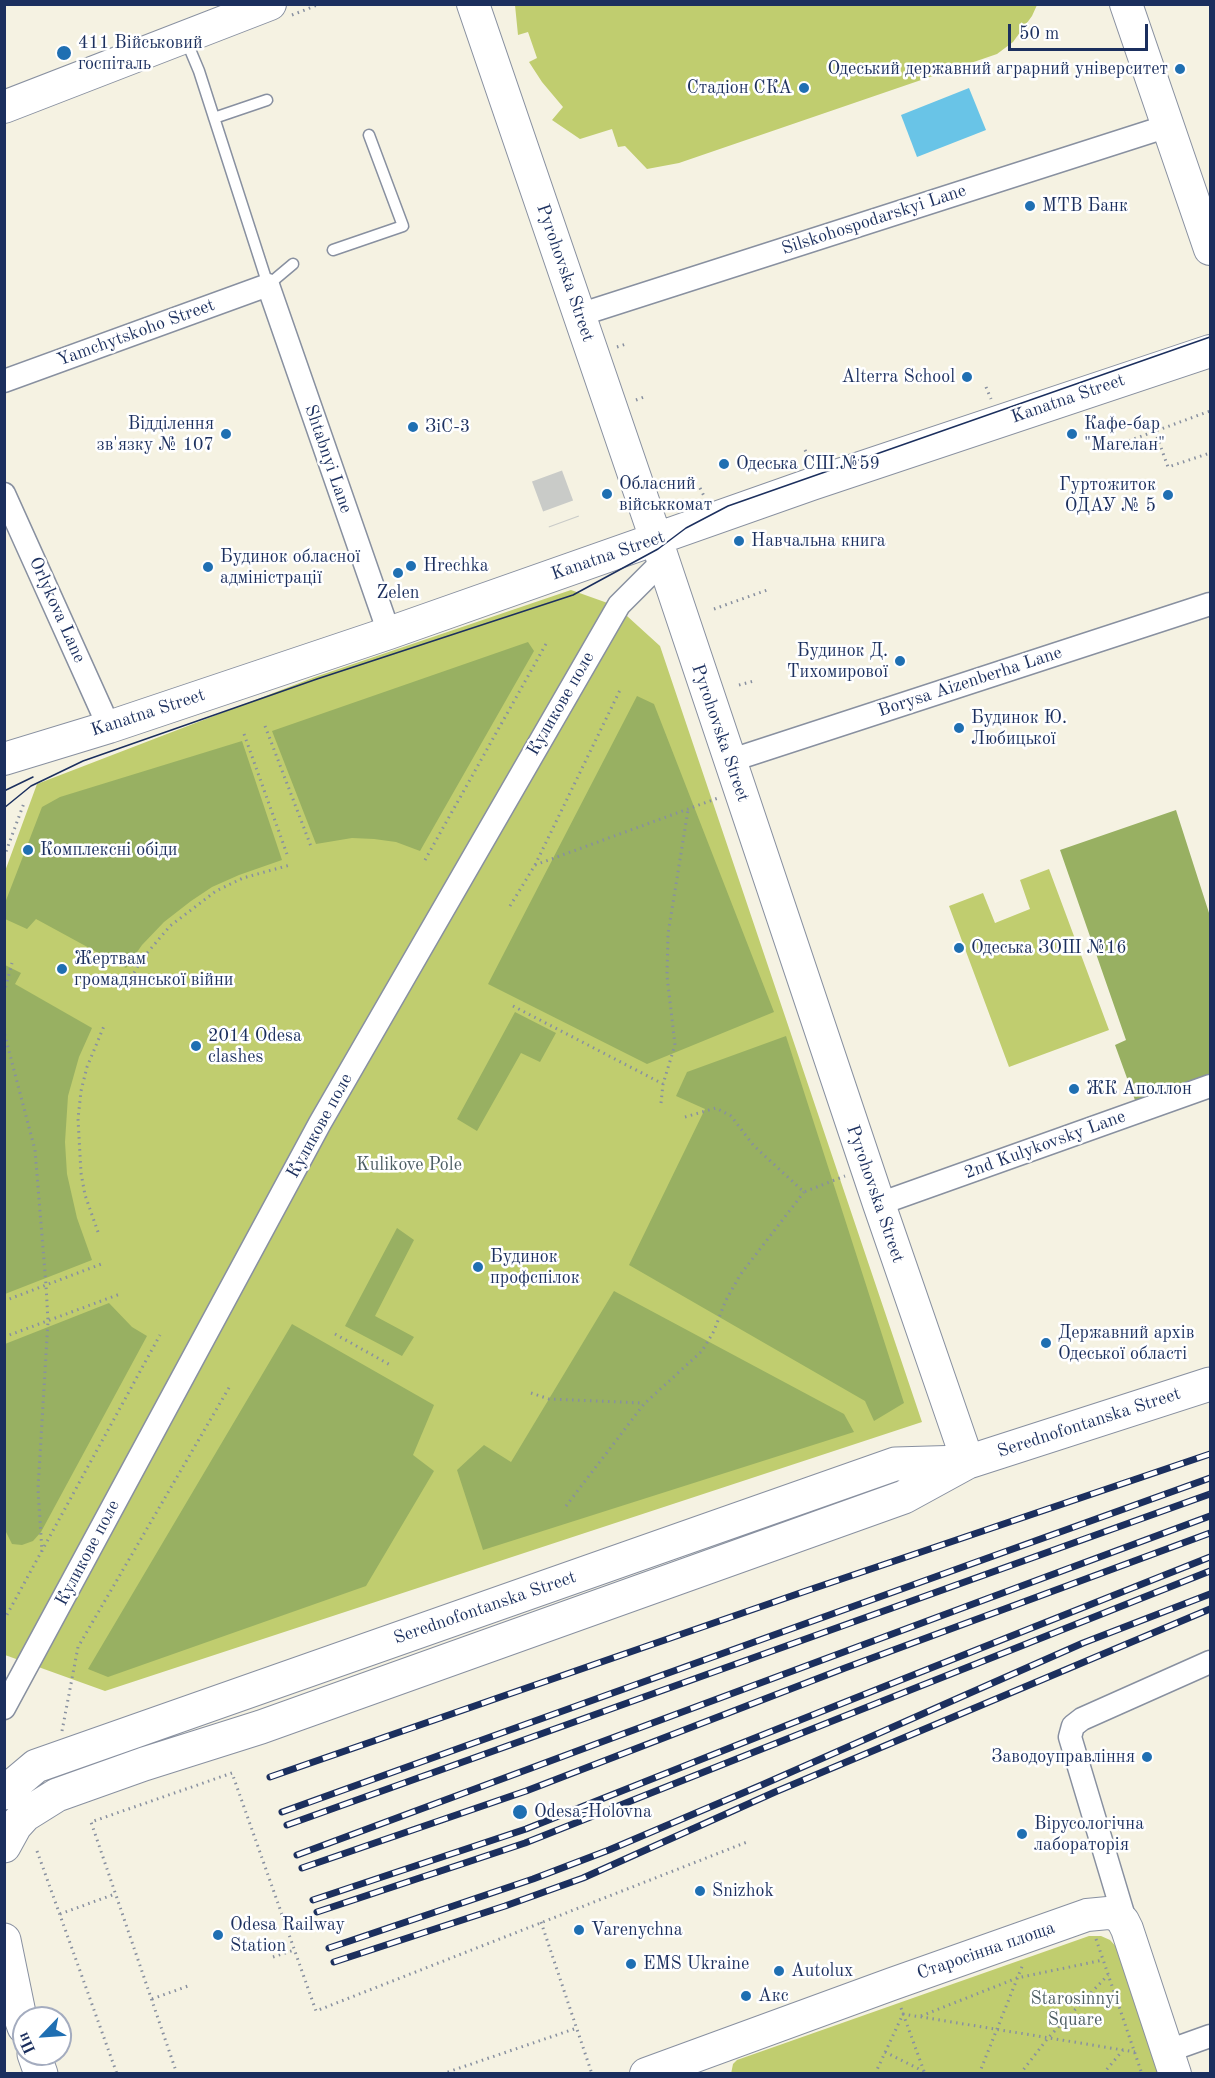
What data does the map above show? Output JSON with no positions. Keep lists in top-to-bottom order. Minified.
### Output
{"streets":{"main road":["Pyrohovska Street","Kanatna Street","Serednofontanska Street","Старосінна площа"],"street":["Silskohospodarskyi Lane","Yamchytskoho Street","Shtabnyi Lane","Orlykova Lane","Borysa Aizenberha Lane","Куликове поле","2nd Kulykovsky Lane"]},"crossings":[["Silskohospodarskyi Lane","Pyrohovska Street"],["Pyrohovska Street","Kanatna Street"],["Pyrohovska Street","Borysa Aizenberha Lane"],["Pyrohovska Street","Куликове поле"],["Pyrohovska Street","2nd Kulykovsky Lane"],["Pyrohovska Street","Serednofontanska Street"],["Yamchytskoho Street","Shtabnyi Lane"],["Kanatna Street","Shtabnyi Lane"],["Kanatna Street","Orlykova Lane"],["Kanatna Street","Куликове поле"]],"parks":["Kulikove Pole","Starosinnyi Square"],"places":["411 Військовий госпіталь","Одеський державний аграрний університет","Стадіон СКА","МТВ Банк","Alterra School","ЗіС-3","Відділення зв'язку № 107","Кафе-бар \"Магелан\"","Одеська CШ №59","Обласний військкомат","Гуртожиток ОДАУ № 5","Навчальна книга","Hrechka","Будинок обласної адміністрації","Zelen","Будинок Д. Тихомирової","Будинок Ю. Любицької","Комплексні обіди","Одеська ЗОШ №16","Жертвам громадянської війни","2014 Odesa clashes","ЖК Аполлон","Будинок профспілок","Державний архів Одеської області","Заводоуправління","Odesa-Holovna","Вірусологічна лабораторія","Snizhok","Varenychna","Odesa Railway Station","EMS Ukraine","Autolux","Акс"],"scale_bar":"50 m","north":"bottom left"}
